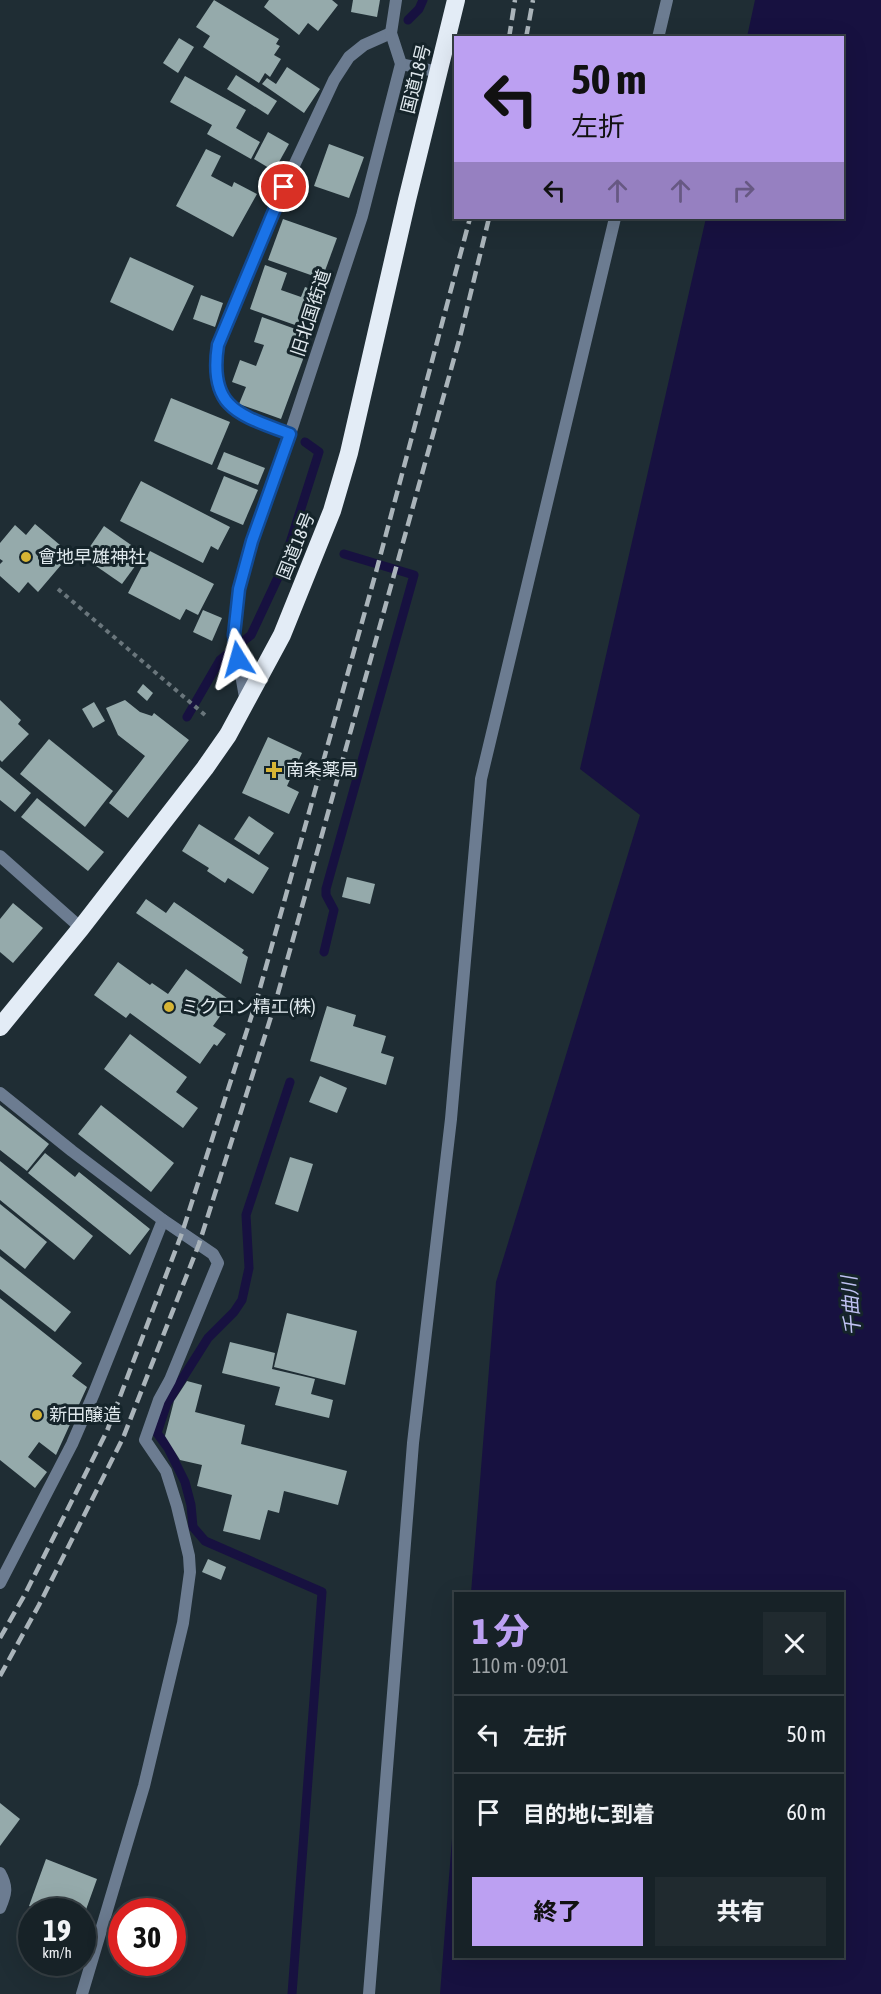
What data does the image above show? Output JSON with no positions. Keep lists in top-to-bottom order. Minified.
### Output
{"streets":{"highway":["国道18号"],"street":["旧北国街道"]},"crossings":[["国道18号","旧北国街道"]],"water":["千曲川"],"places":{"other":["會地早雄神社","ミクロン精工(株)","新田醸造"],"health":["南条薬局"]},"page":{"turn":["50 m","左折"],"heading":["1 分","110 m · 09:01"],"list":[{"name":"左折","value":"50 m"},{"name":"目的地に到着","value":"60 m"}],"buttons":["終了","共有"],"speed":"19 km/h","limit":"30"}}
